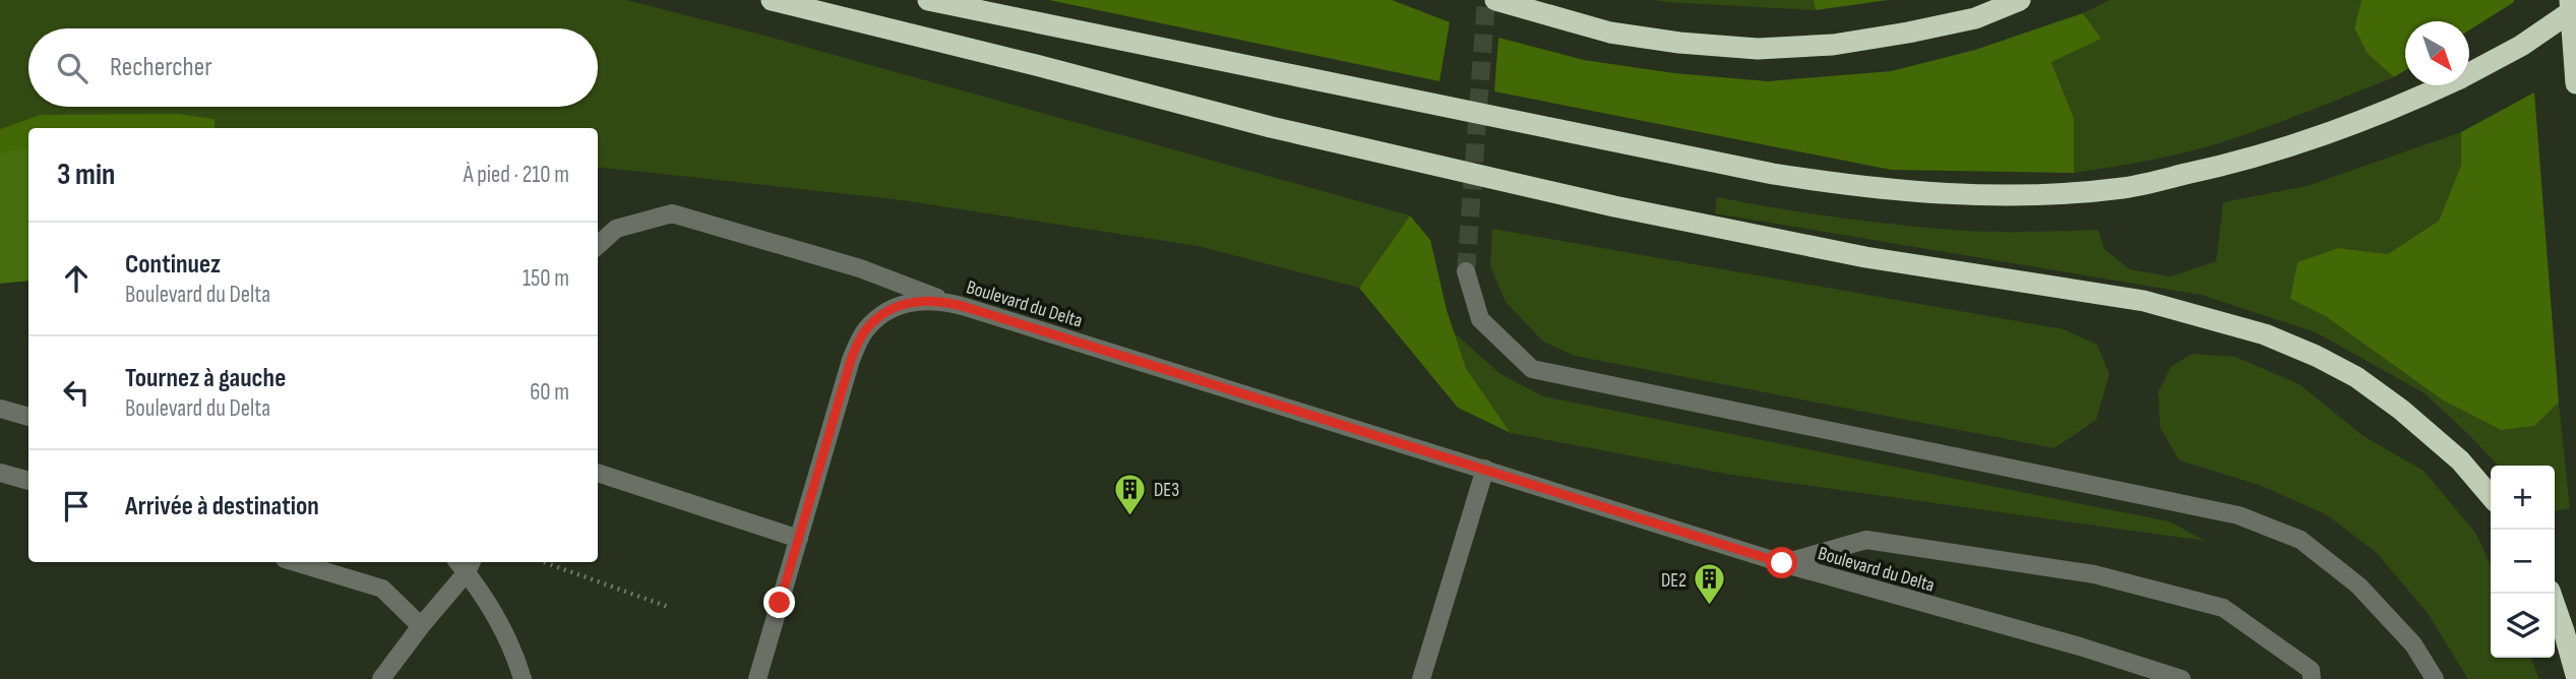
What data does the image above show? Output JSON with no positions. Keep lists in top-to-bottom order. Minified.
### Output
{"streets":{"lane":["Boulevard du Delta"]},"places":{"building":["DE3","DE2"]},"north":"bottom right","page":{"search":"Rechercher","heading":["3 min","À pied · 210 m"],"list":[["Continuez","Boulevard du Delta","150 m"],["Tournez à gauche","Boulevard du Delta","60 m"],"Arrivée à destination"],"map_buttons":["+","−"]}}
